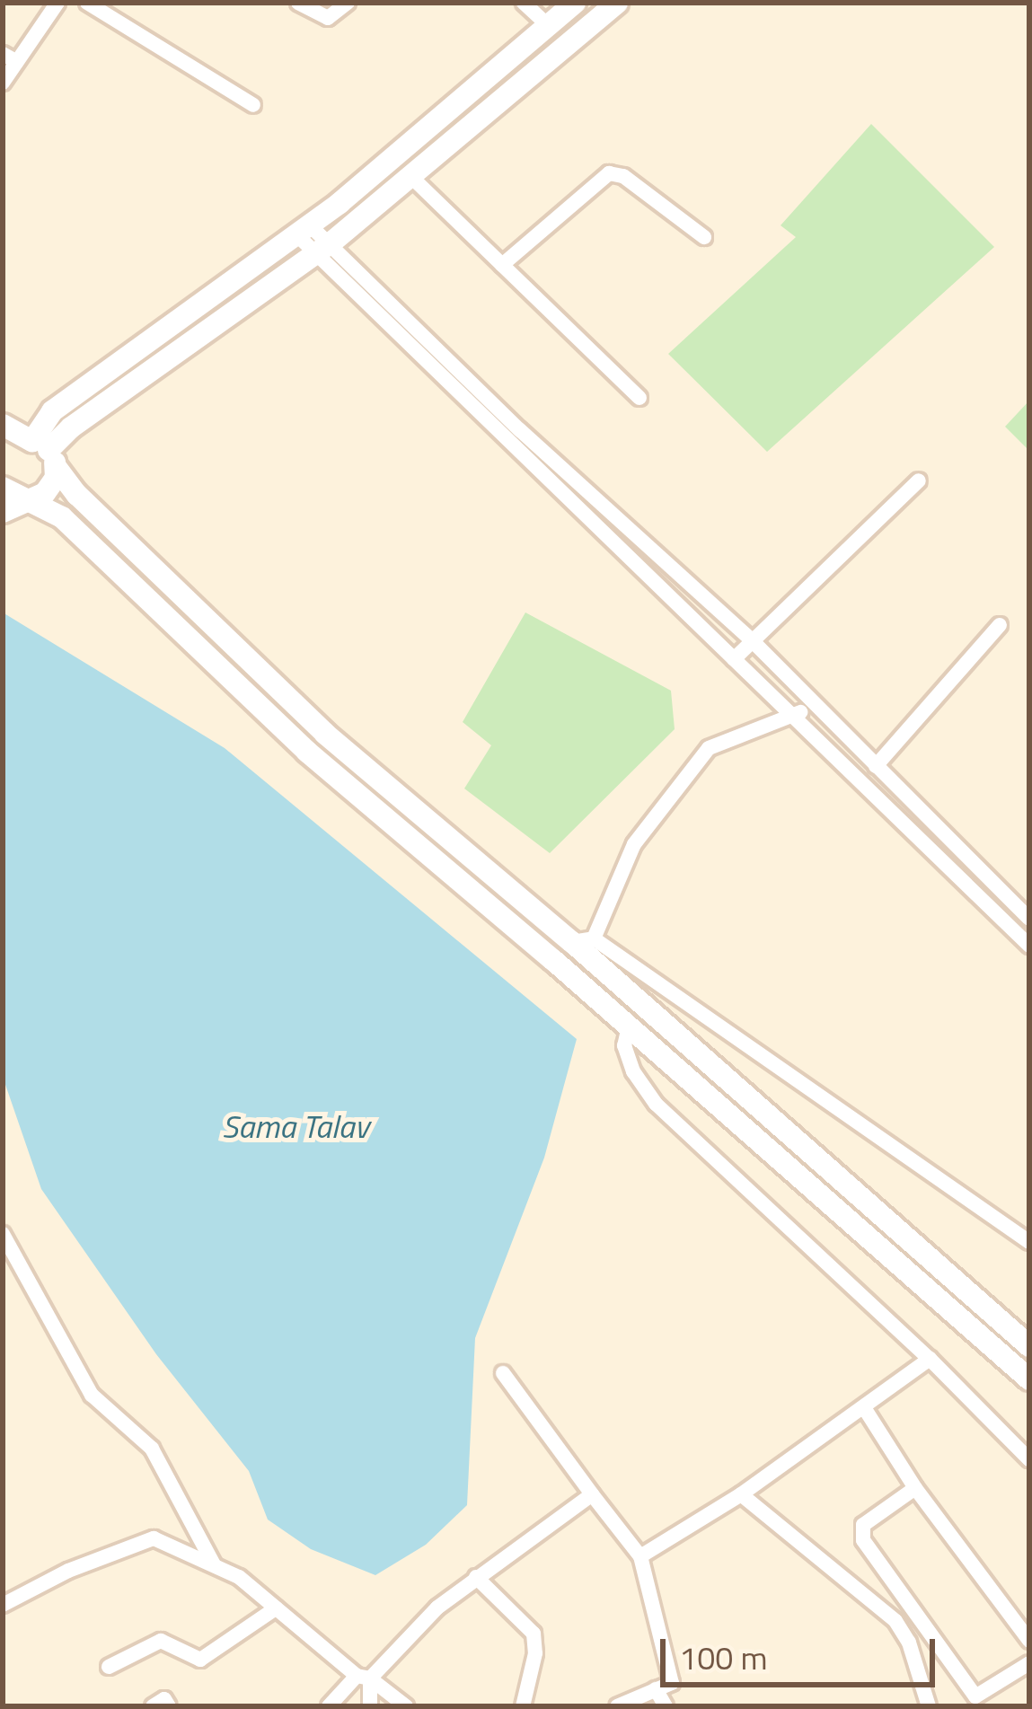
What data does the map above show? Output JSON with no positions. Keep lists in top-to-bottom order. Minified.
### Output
{"water":["Sama Talav"],"scale_bar":"100 m"}
